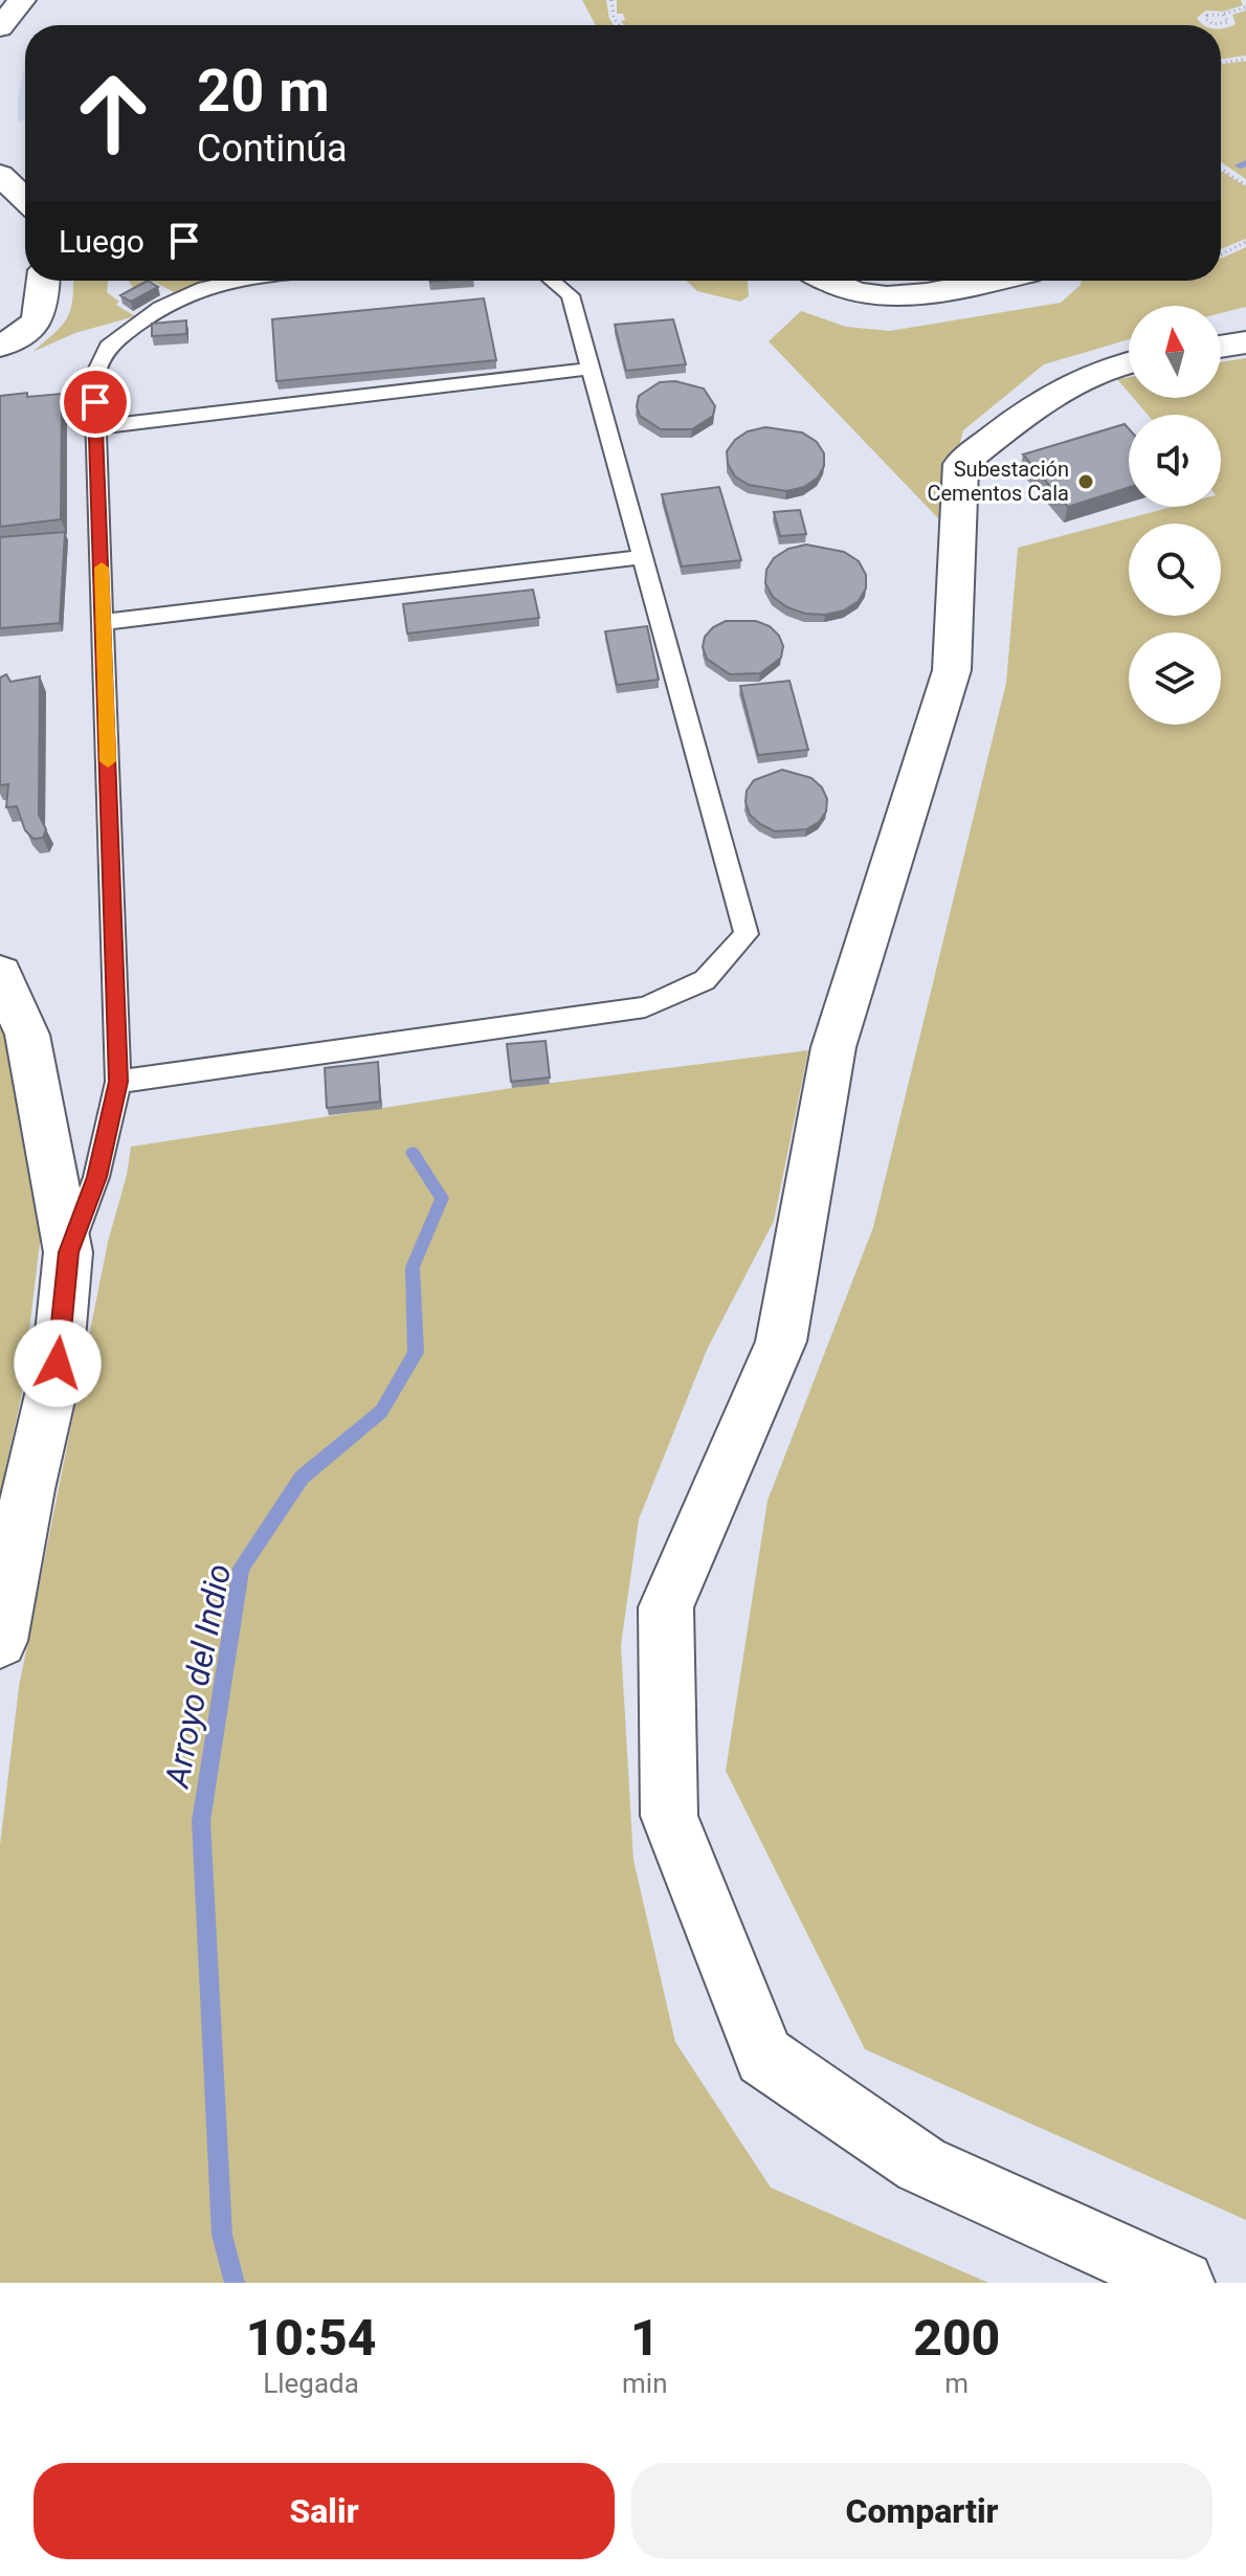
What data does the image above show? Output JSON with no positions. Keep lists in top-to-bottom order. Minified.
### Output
{"water":["Arroyo del Indio"],"places":["Subestación Cementos Cala"],"north":"top","page":{"turn":["20 m","Continúa"],"then":"Luego","eta":["10:54","Llegada","1","min","200","m"],"buttons":["Salir","Compartir"]}}
